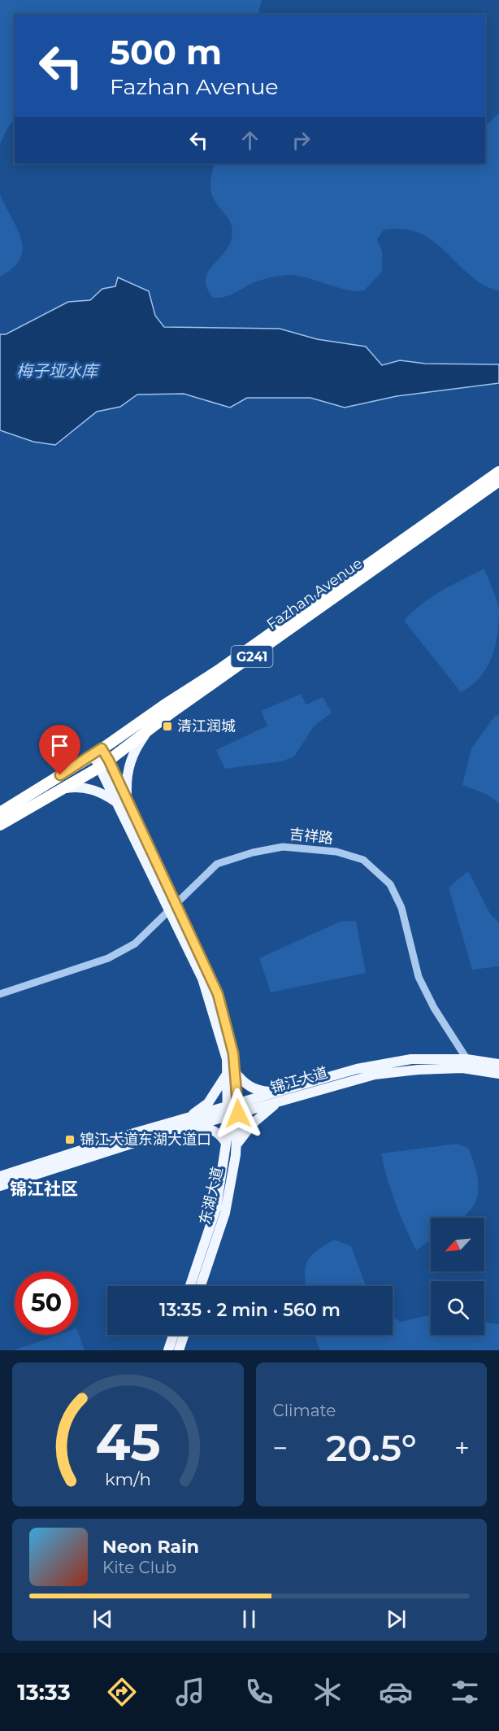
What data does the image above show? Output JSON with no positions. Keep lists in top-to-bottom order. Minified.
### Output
{"streets":{"highway":["Fazhan Avenue","G241"],"main road":["锦江大道","东湖大道"],"street":["吉祥路"]},"crossings":[["Fazhan Avenue","东湖大道"],["吉祥路","锦江大道"],["吉祥路","东湖大道"],["锦江大道","东湖大道"]],"districts":["锦江社区"],"water":["梅子垭水库"],"places":{"transit":["清江润城","锦江大道东湖大道口"]},"north":"bottom left","page":{"turn":["500 m","Fazhan Avenue"],"limit":"50","trip":"13:35 · 2 min · 560 m","tile":"Climate","heat":["−","20.5°","+"],"song":["Neon Rain","Kite Club"],"tabs":"13:33","gauge":["45","km/h"]}}
